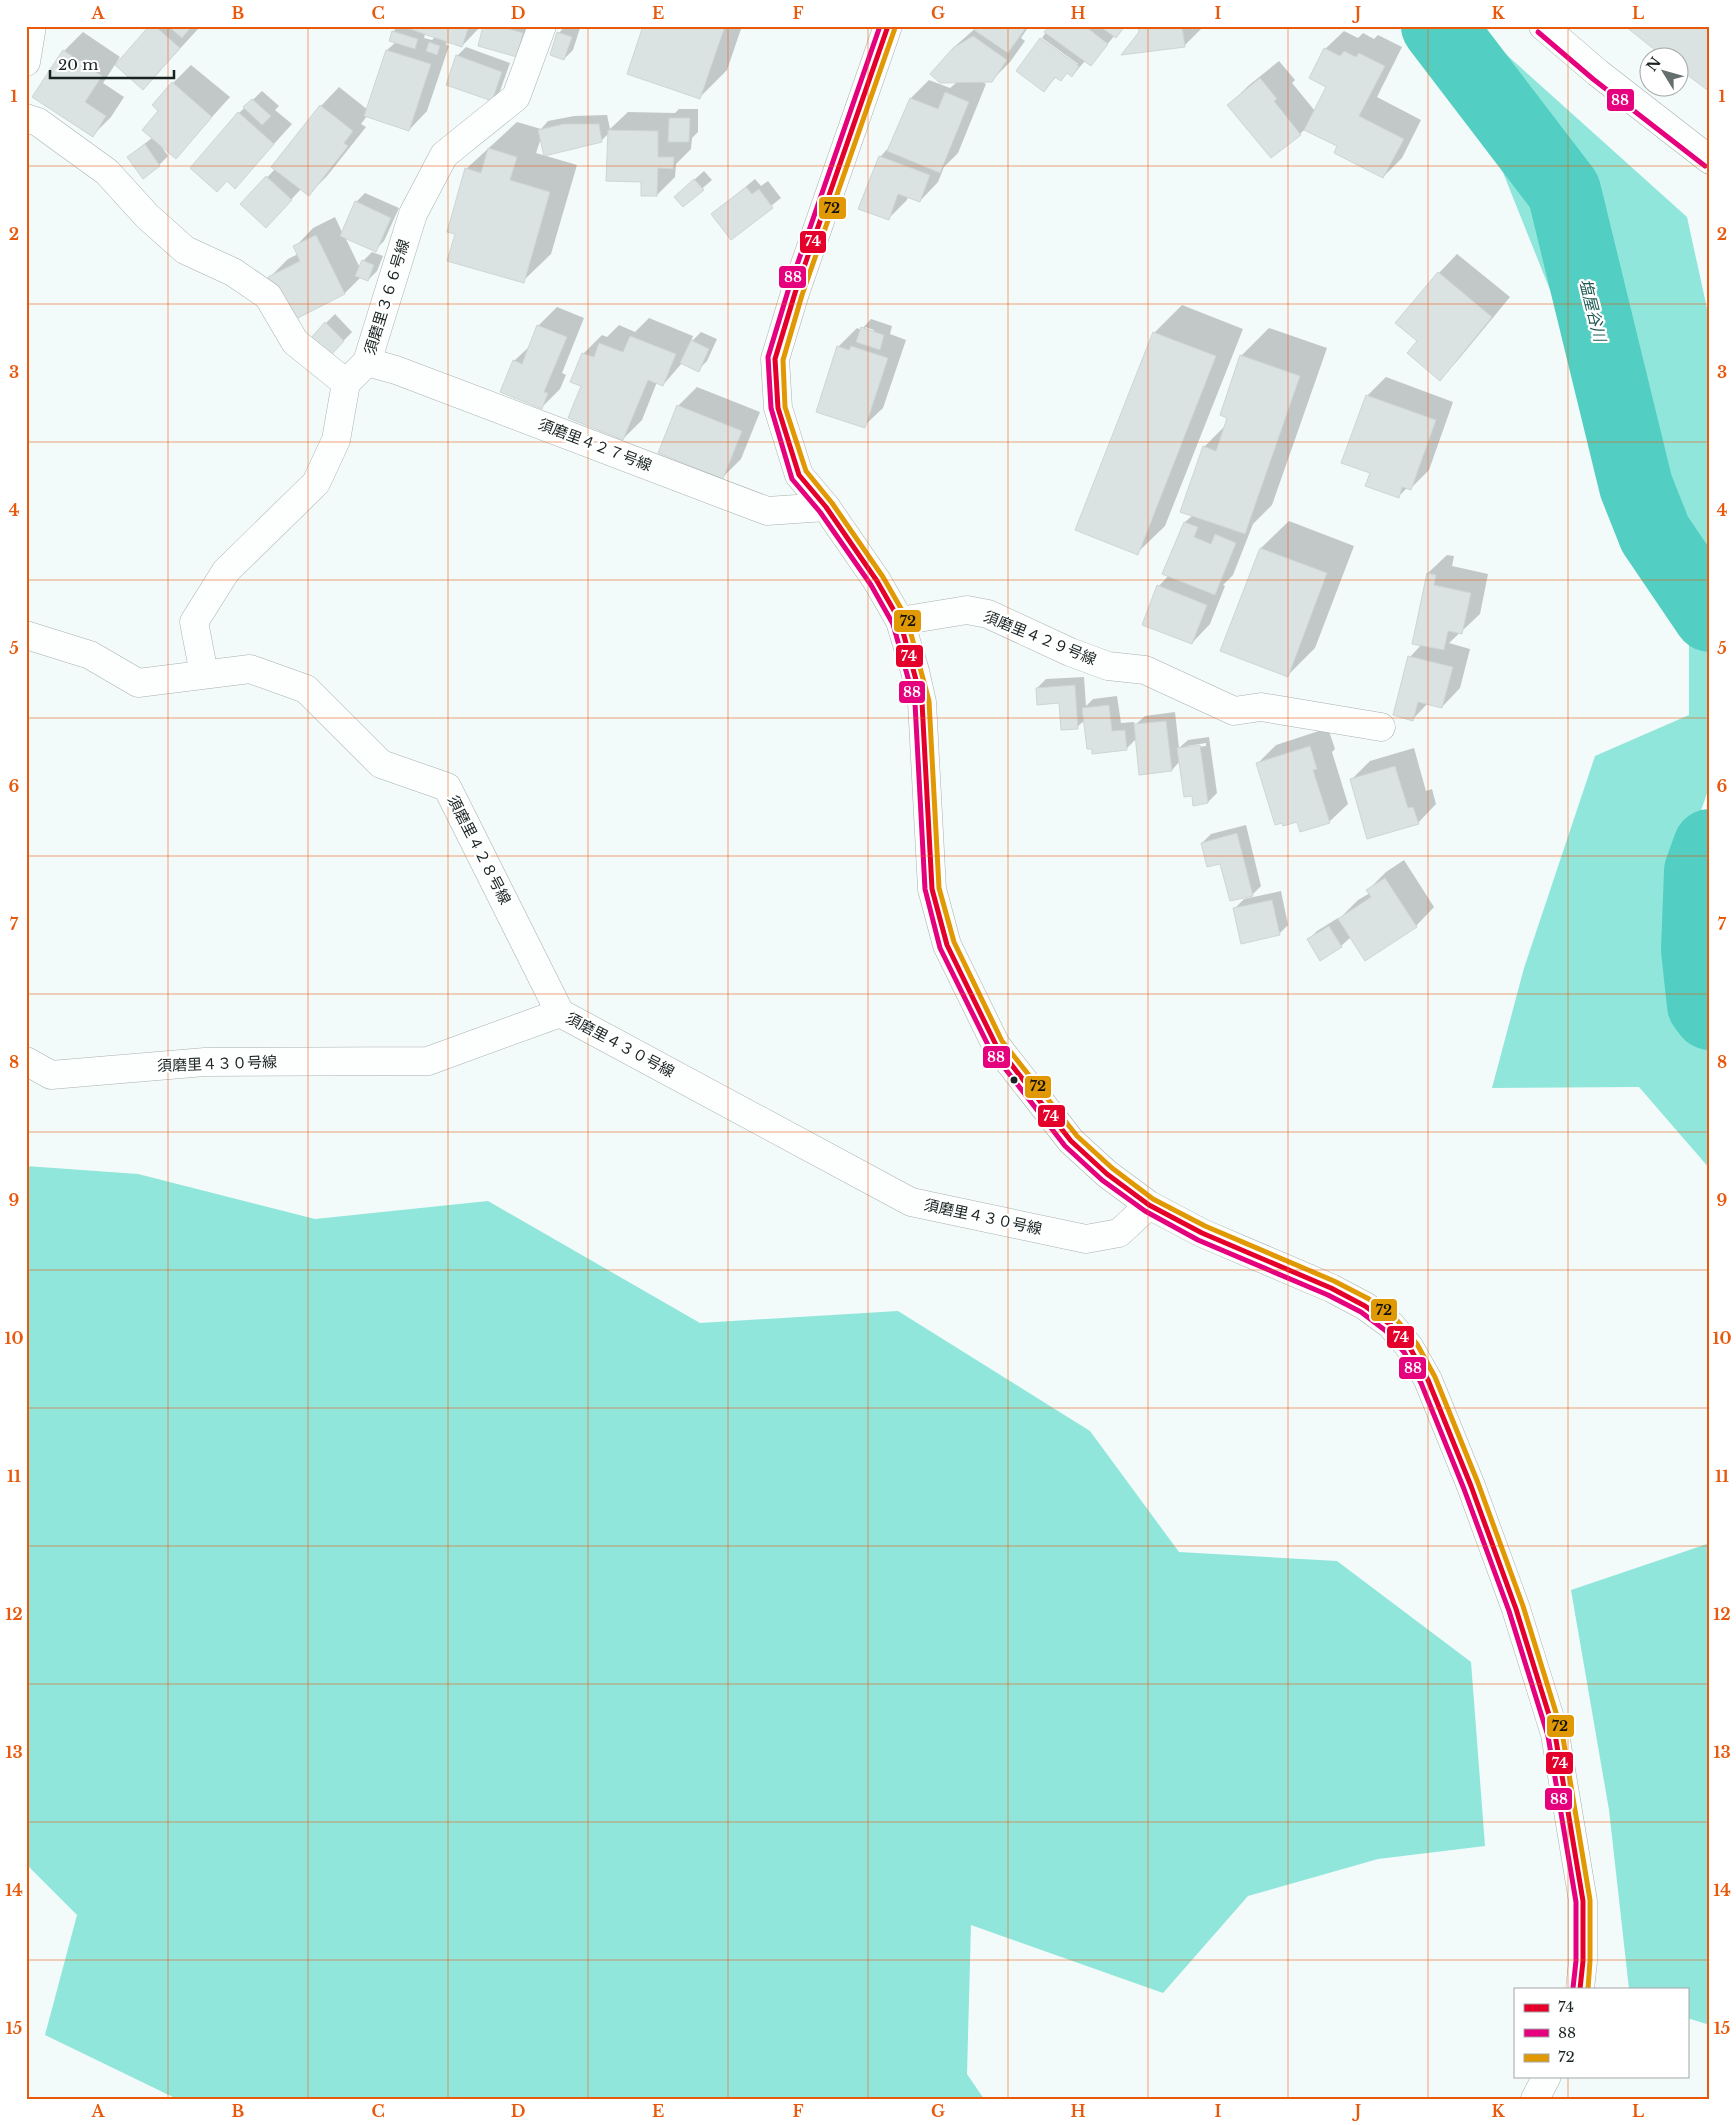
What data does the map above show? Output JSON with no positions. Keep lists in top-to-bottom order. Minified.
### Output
{"streets":{"street":["須磨里３６６号線","須磨里４２７号線","須磨里４２９号線","須磨里４２８号線","須磨里４３０号線"]},"crossings":[["須磨里３６６号線","須磨里４２７号線"],["須磨里４２８号線","須磨里４３０号線"]],"water":["塩屋谷川"],"lines":["transit line 74","transit line 88","transit line 72"],"legend":["74","88","72"],"scale_bar":"20 m","north":"top left","grid":{"columns":["A","B","C","D","E","F","G","H","I","J","K","L"],"rows":["1","2","3","4","5","6","7","8","9","10","11","12","13","14","15"]}}
